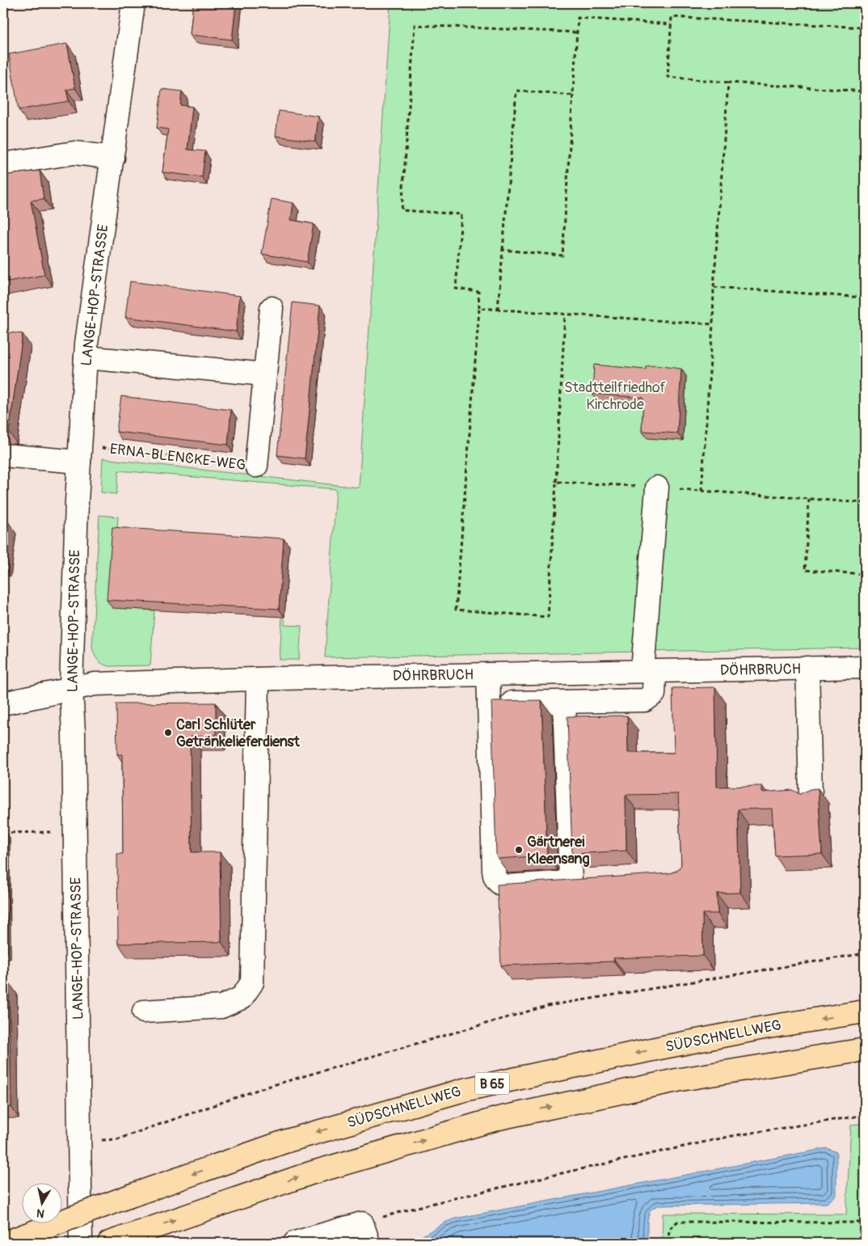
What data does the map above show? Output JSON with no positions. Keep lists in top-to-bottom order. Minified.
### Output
{"streets":{"highway":["SÜDSCHNELLWEG","B 65"],"street":["LANGE-HOP-STRASSE","ERNA-BLENCKE-WEG","DÖHRBRUCH"]},"crossings":[["LANGE-HOP-STRASSE","ERNA-BLENCKE-WEG"],["LANGE-HOP-STRASSE","DÖHRBRUCH"]],"parks":["Stadtteilfriedhof Kirchrode"],"places":["Carl Schlüter Getränkelieferdienst","Gärtnerei Kleensang"],"north":"bottom"}
